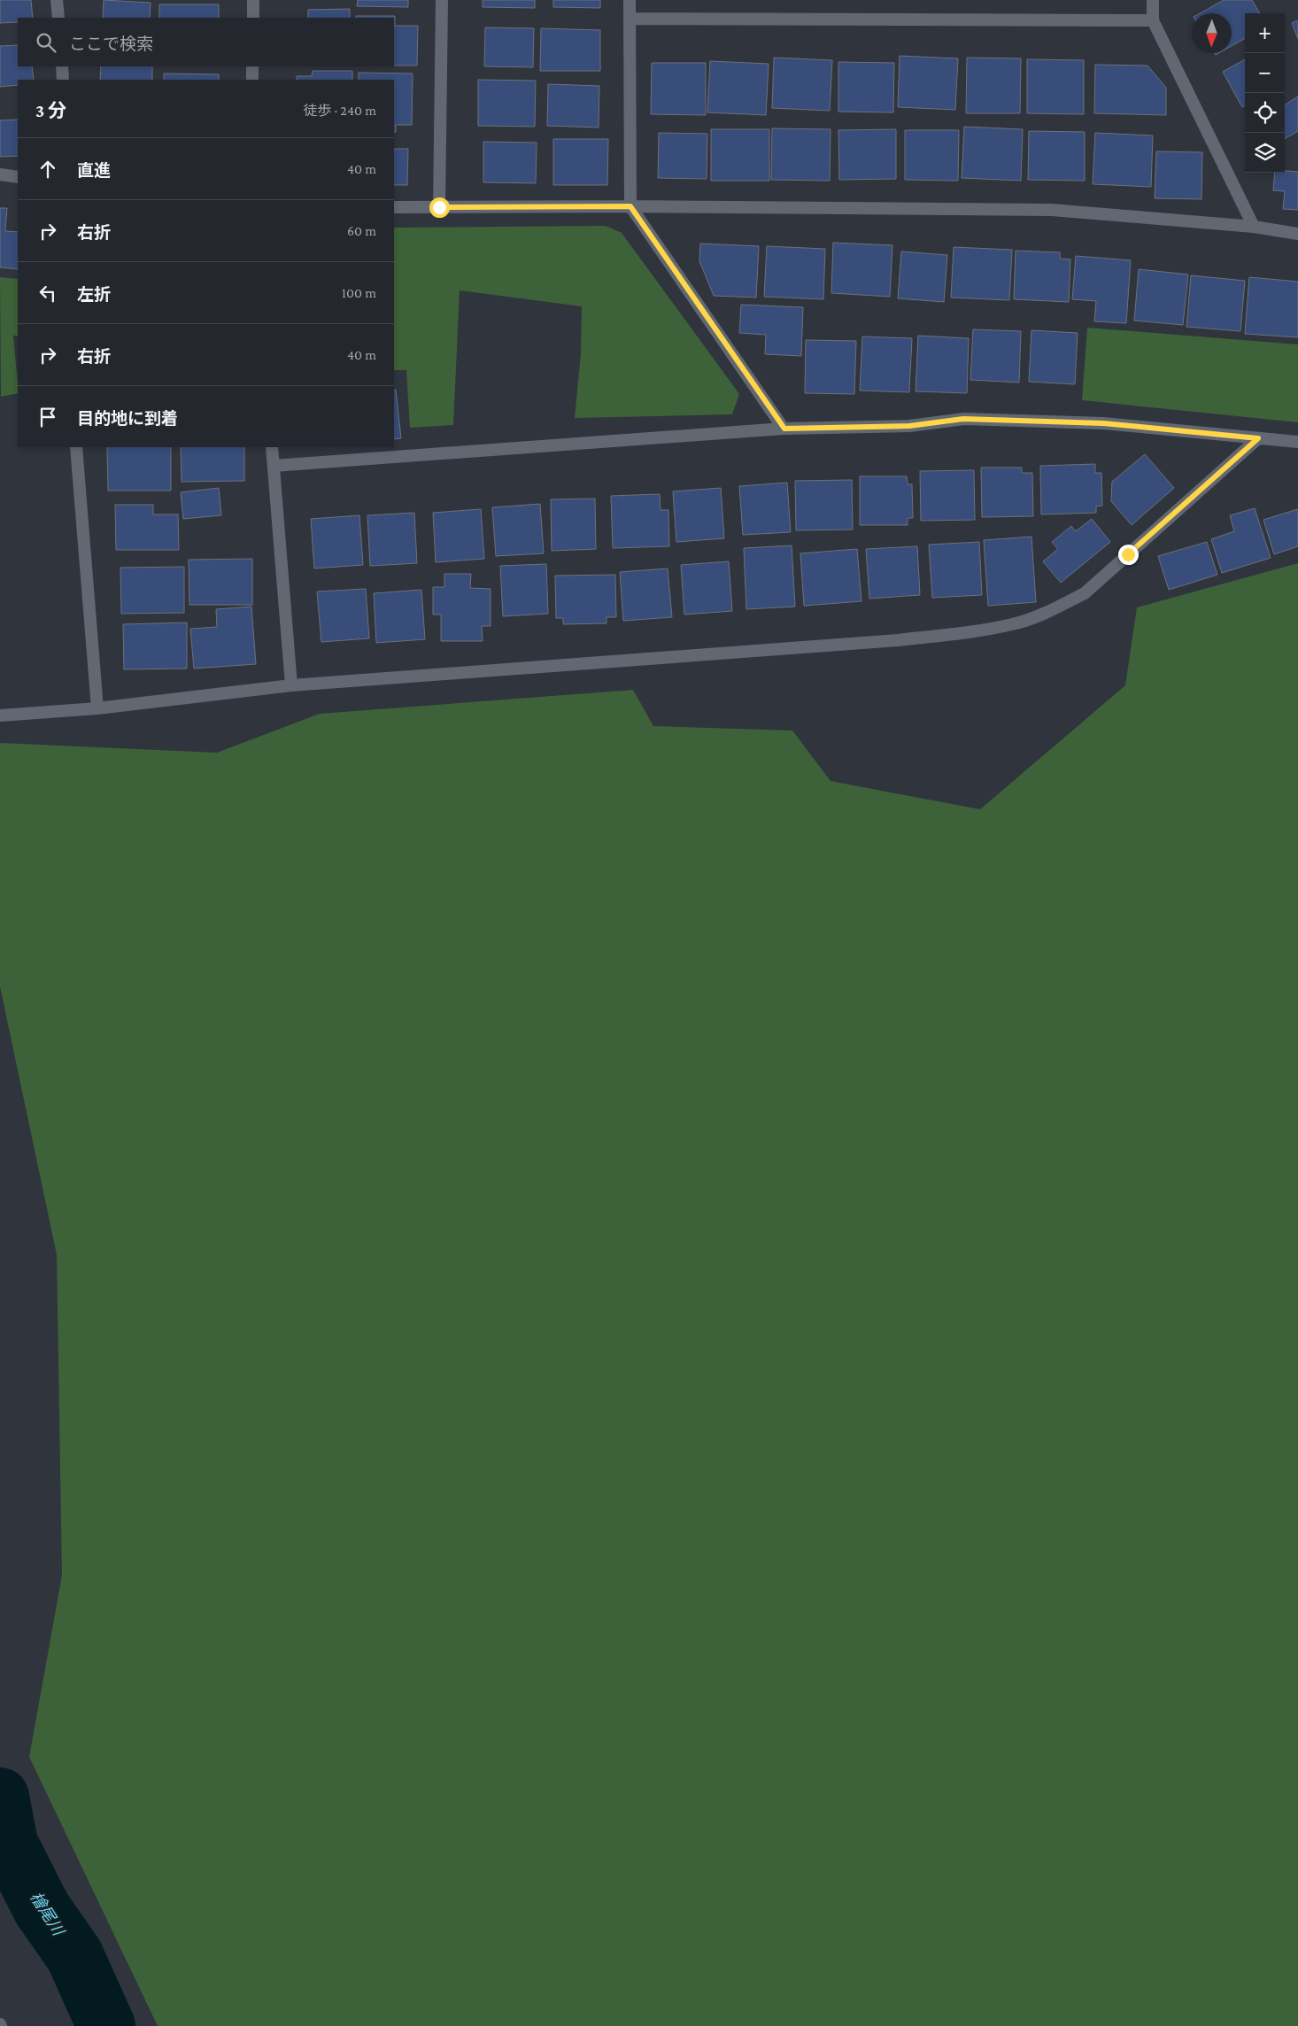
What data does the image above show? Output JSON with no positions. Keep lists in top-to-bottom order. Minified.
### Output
{"water":["檜尾川"],"north":"bottom","page":{"map_buttons":["+","−"],"search":"ここで検索","heading":["3 分","徒歩 · 240 m"],"list":[["直進","40 m"],["右折","60 m"],["左折","100 m"],["右折","40 m"],"目的地に到着"]}}
